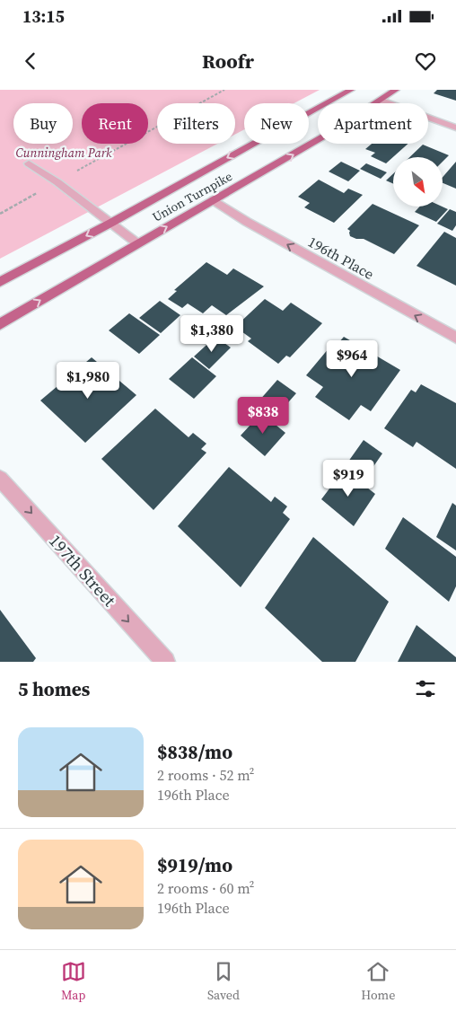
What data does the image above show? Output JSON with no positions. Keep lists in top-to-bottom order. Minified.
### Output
{"streets":{"main road":["Union Turnpike"],"street":["196th Place","197th Street"]},"crossings":[["Union Turnpike","196th Place"]],"one_way":["196th Place","197th Street"],"parks":["Cunningham Park"],"north":"bottom right","page":{"status":"13:15","header":"Roofr","chip":["Buy","Rent","Filters","New","Apartment"],"price":["$1,380","$964","$1,980","$838","$919"],"heading":"5 homes","list":[{"name":"$838/mo","note":"2 rooms · 52 m² · 196th Place"},{"name":"$919/mo","note":"2 rooms · 60 m² · 196th Place"}],"tabs":["Map","Saved","Home"]}}
